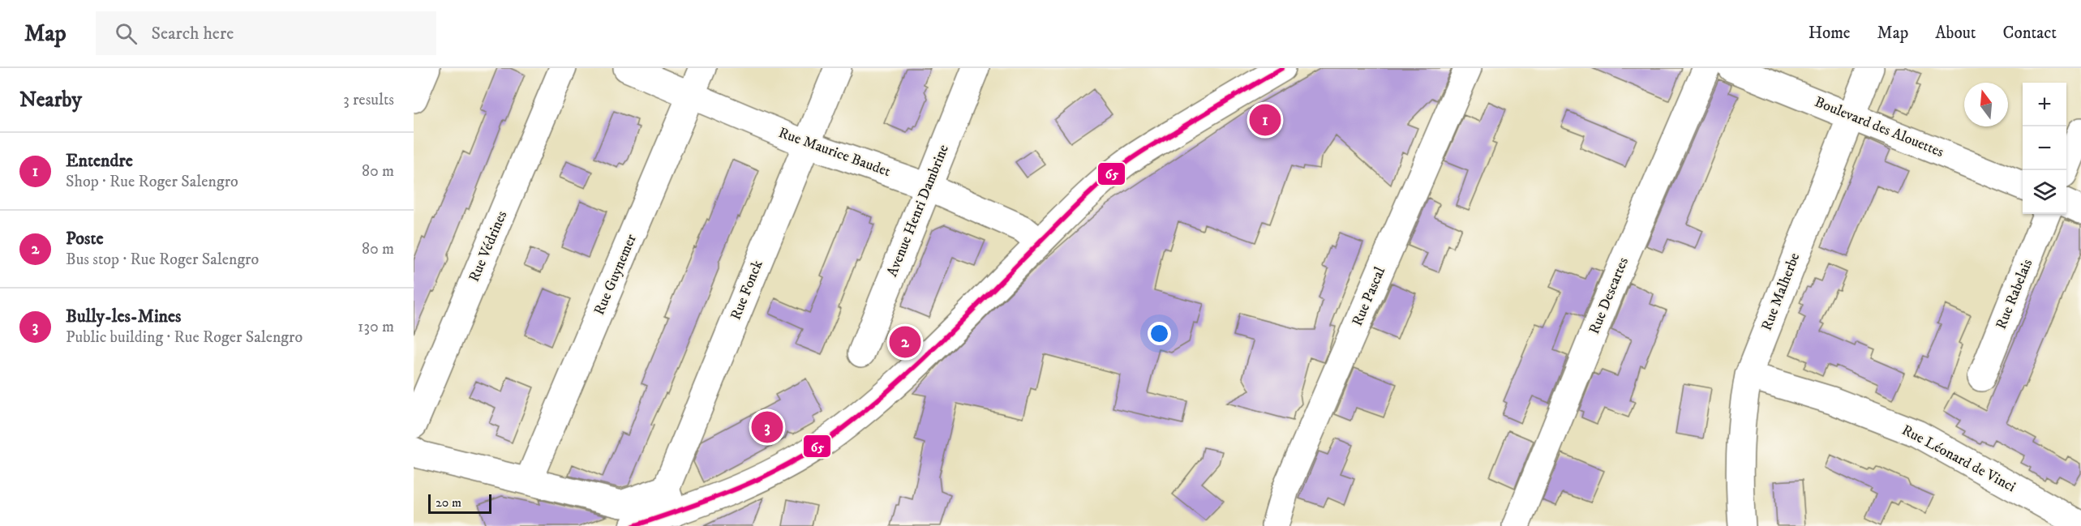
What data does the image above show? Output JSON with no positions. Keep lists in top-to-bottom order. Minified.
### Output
{"streets":{"street":["Boulevard des Alouettes","Rue Maurice Baudet","Avenue Henri Dambrine","Rue Védrines","Rue Guynemer","Rue Fonck","Rue Malherbe","Rue Rabelais","Rue Descartes","Rue Pascal","Rue Léonard de Vinci"]},"crossings":[["Boulevard des Alouettes","Rue Malherbe"],["Rue Maurice Baudet","Avenue Henri Dambrine"],["Rue Maurice Baudet","Rue Guynemer"],["Rue Maurice Baudet","Rue Fonck"],["Rue Malherbe","Rue Léonard de Vinci"]],"lines":["transit line 65"],"scale_bar":"20 m","north":"top","page":{"header":"Map","search":"Search here","nav":["Home","Map","About","Contact"],"heading":["Nearby","3 results"],"map_buttons":["+","−"],"pins":["1","2","3"],"list":[{"mark":"1","name":"Entendre","note":"Shop · Rue Roger Salengro","value":"80 m"},{"mark":"2","name":"Poste","note":"Bus stop · Rue Roger Salengro","value":"80 m"},{"mark":"3","name":"Bully-les-Mines","note":"Public building · Rue Roger Salengro","value":"130 m"}],"scale":"20 m"}}
